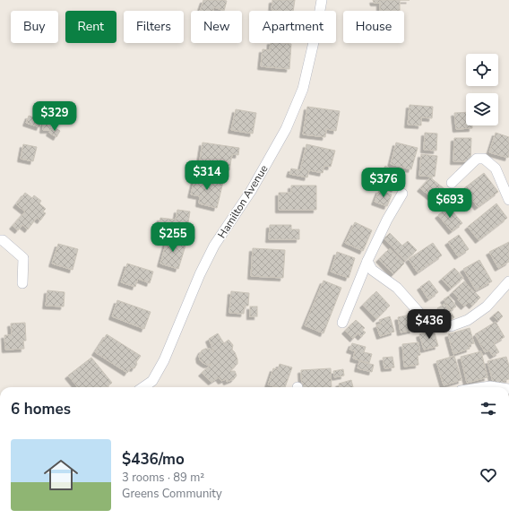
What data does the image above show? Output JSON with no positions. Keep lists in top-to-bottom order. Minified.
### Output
{"streets":{"street":["Hamilton Avenue"]},"page":{"chip":["Buy","Rent","Filters","New","Apartment","House"],"price":["$329","$314","$376","$693","$255","$436"],"heading":"6 homes","list":[{"name":"$436/mo","note":"3 rooms · 89 m² · Greens Community"}]}}
